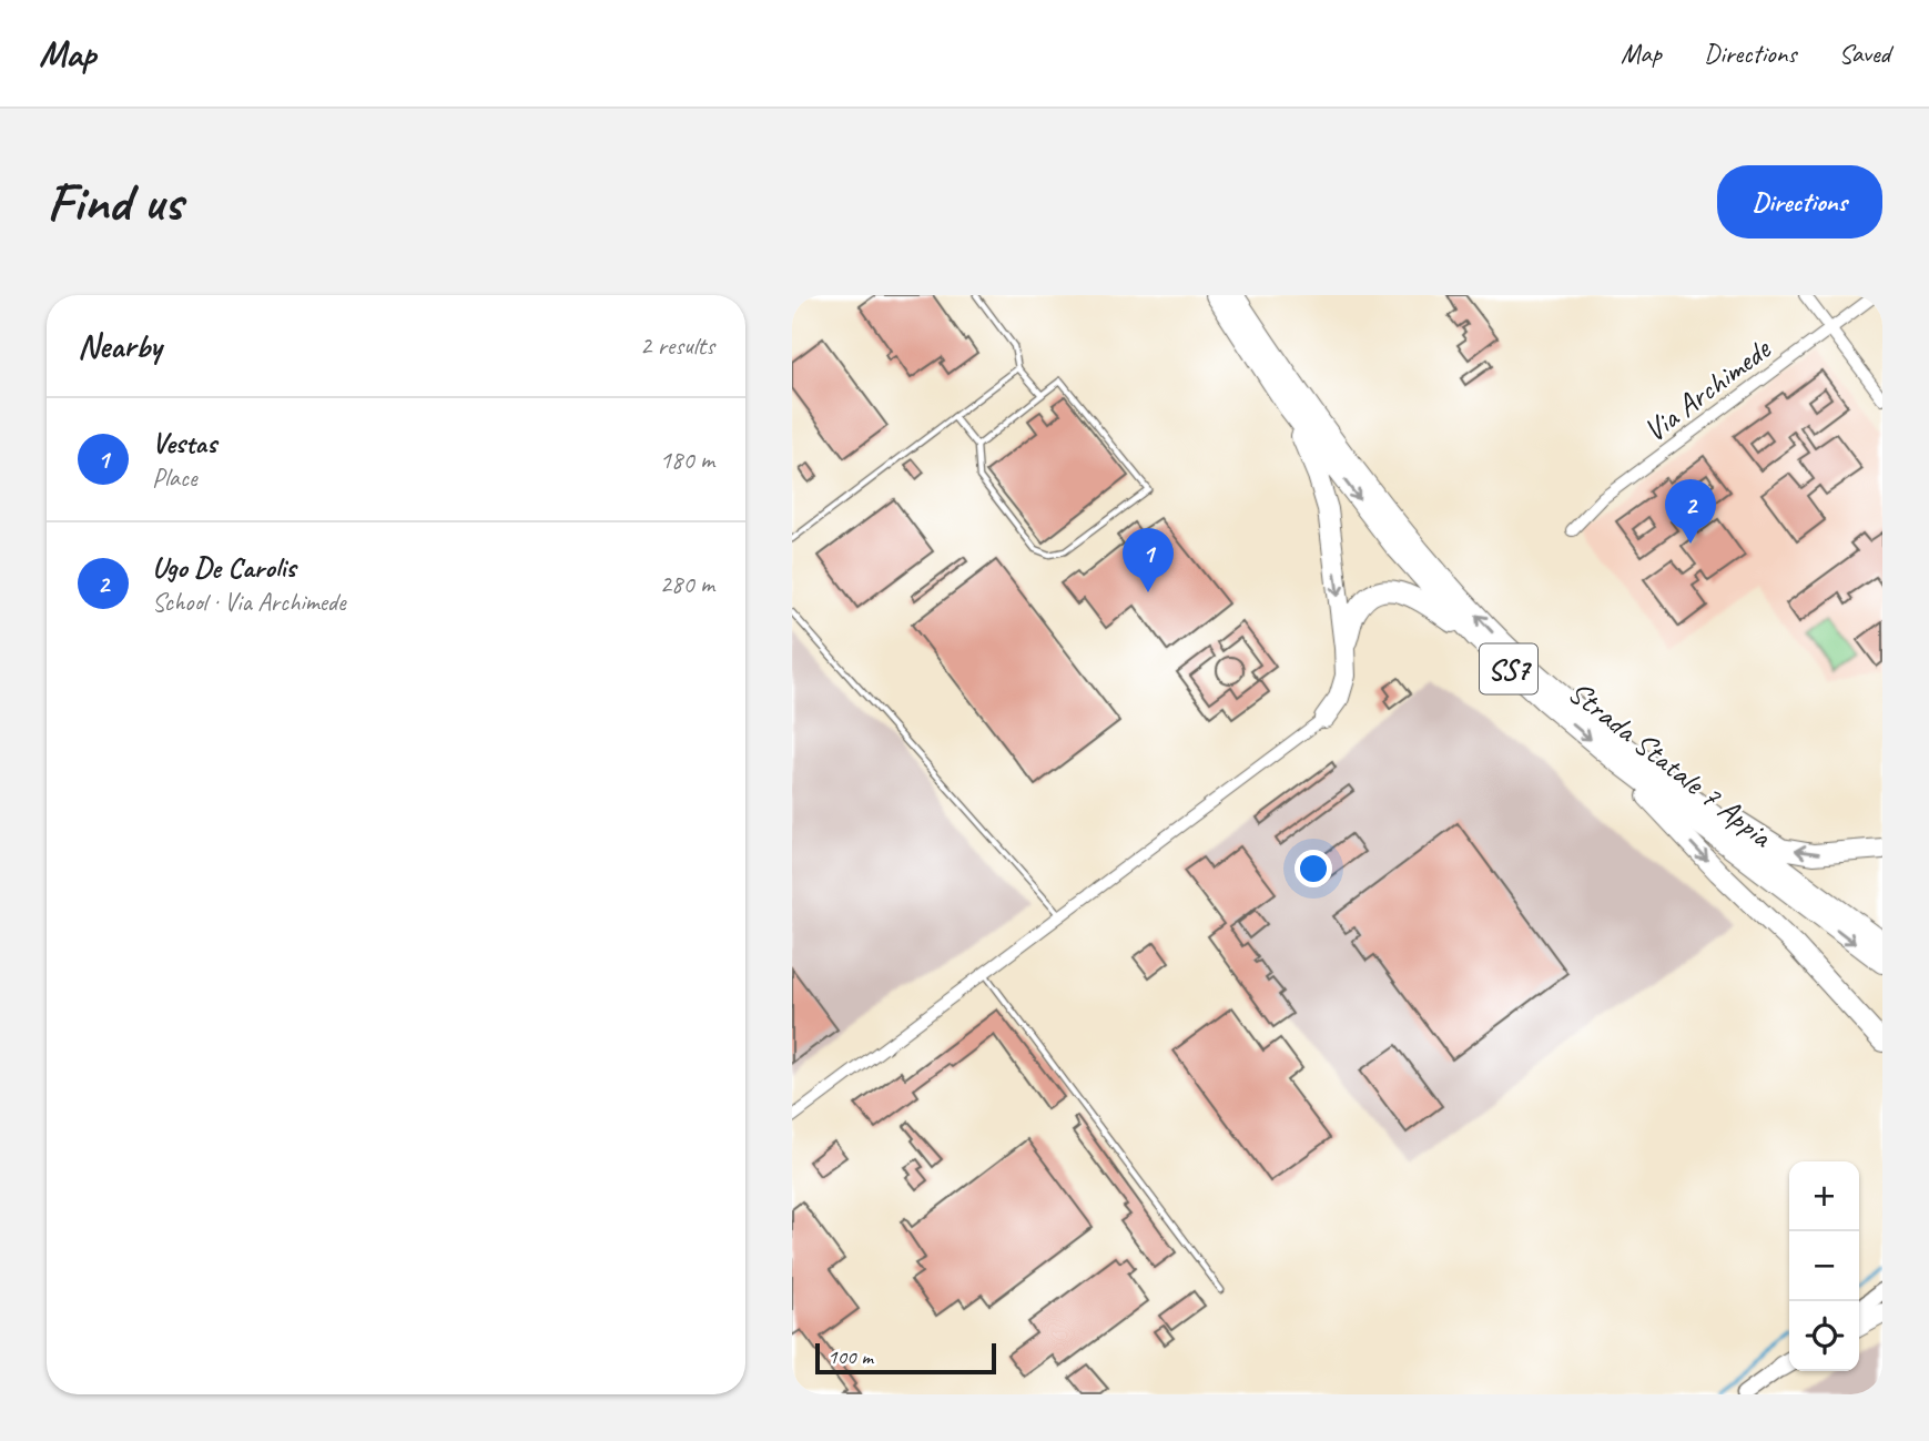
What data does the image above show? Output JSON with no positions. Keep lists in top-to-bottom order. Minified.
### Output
{"streets":{"highway":["SS7","Strada Statale 7 Appia"],"street":["Via Archimede"]},"scale_bar":"100 m","page":{"header":"Map","nav":["Map","Directions","Saved"],"buttons":"Directions","title":"Find us","heading":["Nearby","2 results"],"list":[{"mark":"1","name":"Vestas","note":"Place","value":"180 m"},{"mark":"2","name":"Ugo De Carolis","note":"School · Via Archimede","value":"280 m"}],"pins":["2","1"],"map_buttons":["+","−"],"scale":"100 m"}}
